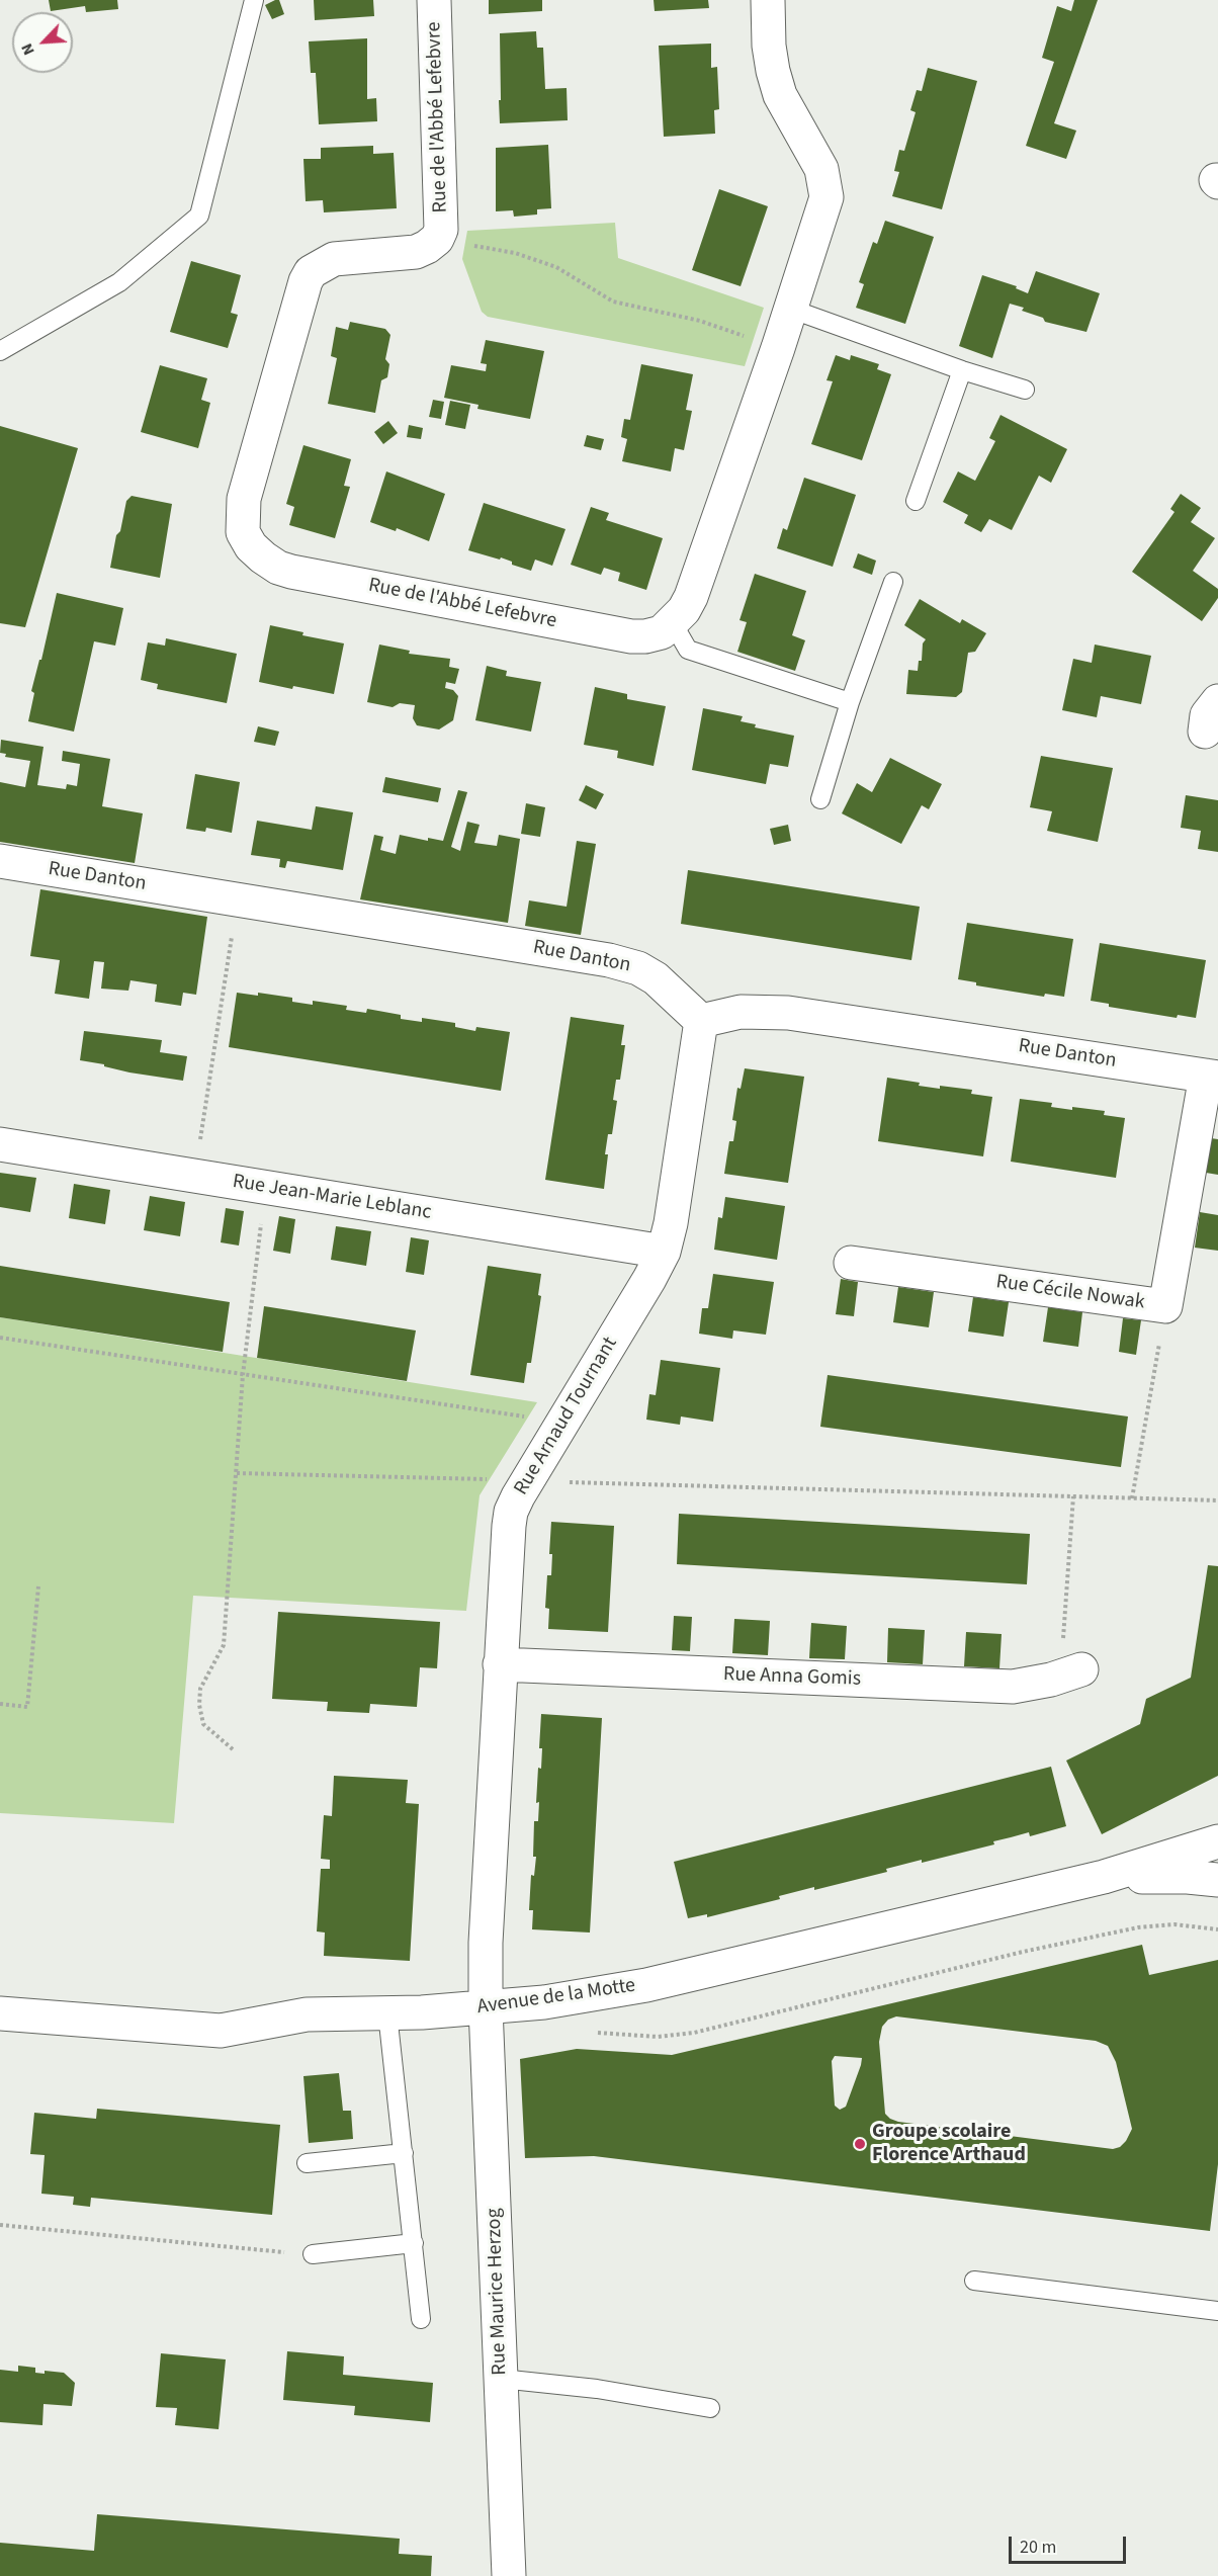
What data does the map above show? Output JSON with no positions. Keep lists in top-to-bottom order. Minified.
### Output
{"streets":{"street":["Rue de l'Abbé Lefebvre","Rue Danton","Rue Jean-Marie Leblanc","Rue Cécile Nowak","Rue Arnaud Tournant","Rue Anna Gomis","Avenue de la Motte","Rue Maurice Herzog"]},"crossings":[["Rue Danton","Rue Cécile Nowak"],["Rue Danton","Rue Arnaud Tournant"],["Rue Jean-Marie Leblanc","Rue Arnaud Tournant"],["Rue Arnaud Tournant","Rue Anna Gomis"],["Rue Arnaud Tournant","Avenue de la Motte"],["Rue Arnaud Tournant","Rue Maurice Herzog"],["Avenue de la Motte","Rue Maurice Herzog"]],"places":["Groupe scolaire Florence Arthaud"],"scale_bar":"20 m","north":"bottom left"}
